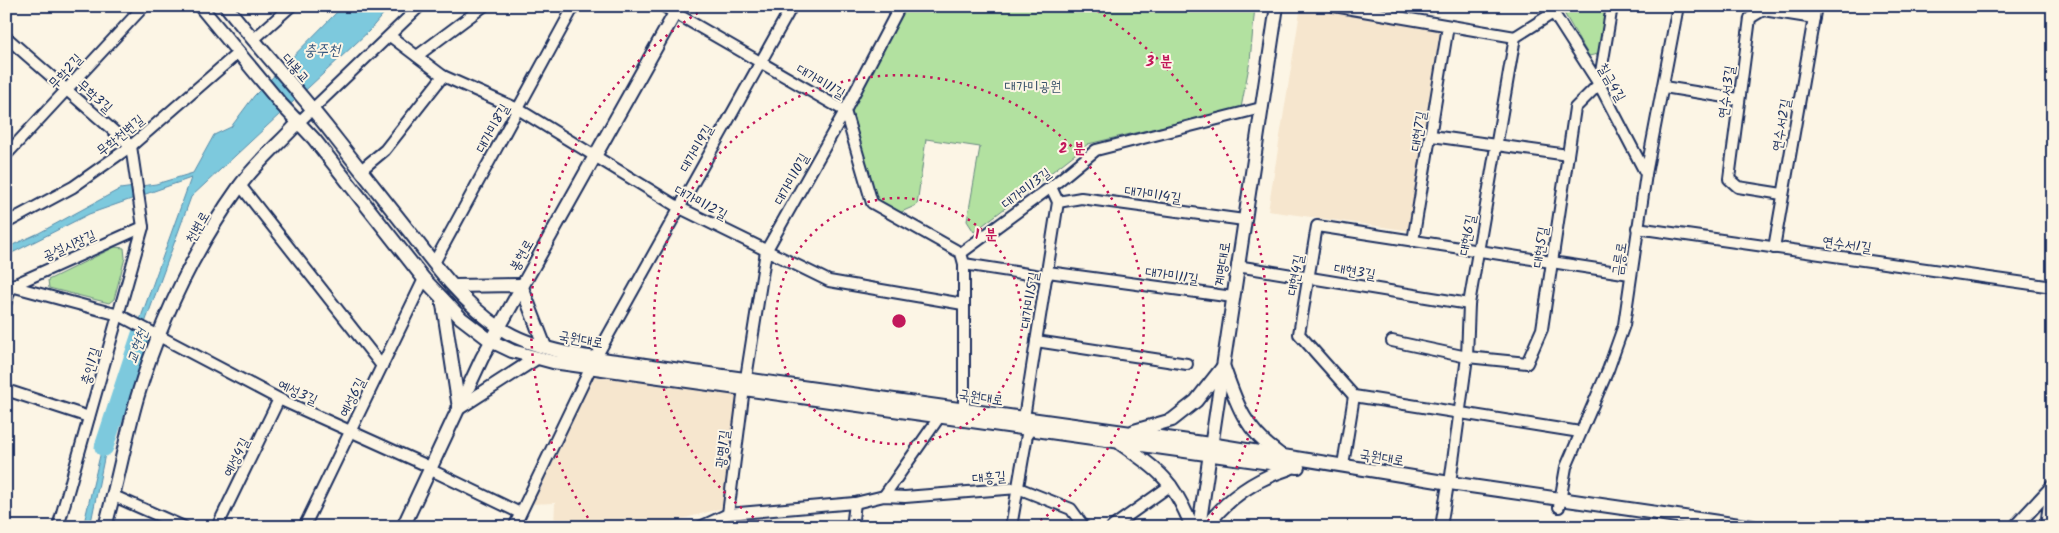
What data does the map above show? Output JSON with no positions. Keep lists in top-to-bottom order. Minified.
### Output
{"streets":{"street":["대봉교","무학2길","대가미11길","칠금4길","연수서3길","무학3길","연수서2길","대가미8길","대현7길","무학천변길","대가미9길","대가미10길","대가미13길","대가미14길","대가미12길","천변로","대현6길","연수서1길","공설시장길","대현5길","봉현로","금릉로","계명대로","대현3길","대현4길","대가미15길","국원대로","충인1길","예성3길","예성6길","광명1길","예성4길","대흥길"]},"crossings":[["대봉교","천변로"],["대봉교","국원대로"],["무학2길","무학3길"],["대가미11길","대가미9길"],["대가미11길","대가미10길"],["대가미11길","대가미13길"],["대가미11길","봉현로"],["대가미11길","계명대로"],["대가미11길","대가미15길"],["칠금4길","대현5길"],["칠금4길","금릉로"],["연수서3길","연수서2길"],["무학3길","무학천변길"],["무학3길","충인1길"],["연수서2길","연수서1길"],["대가미8길","대가미12길"],["대가미8길","국원대로"],["대현7길","대현4길"],["무학천변길","국원대로"],["무학천변길","충인1길"],["대가미9길","대가미12길"],["대가미9길","국원대로"],["대가미9길","예성3길"],["대가미10길","대가미12길"],["대가미10길","국원대로"],["대가미10길","광명1길"],["대가미13길","계명대로"],["대가미13길","대가미15길"],["대가미14길","계명대로"],["대가미14길","대가미15길"],["대가미12길","천변로"],["대가미12길","봉현로"],["천변로","국원대로"],["천변로","예성3길"],["대현6길","대현5길"],["대현6길","대현3길"],["대현6길","대현4길"],["대현6길","국원대로"],["연수서1길","금릉로"],["공설시장길","충인1길"],["공설시장길","예성3길"],["대현5길","대현4길"],["봉현로","국원대로"],["봉현로","예성3길"],["금릉로","대현4길"],["금릉로","국원대로"],["계명대로","대현3길"],["계명대로","국원대로"],["대현3길","대현4길"],["대가미15길","국원대로"],["대가미15길","대흥길"],["국원대로","예성6길"],["국원대로","광명1길"],["충인1길","예성3길"],["예성3길","예성6길"],["예성3길","예성4길"],["광명1길","대흥길"]],"water":["충주천","교현천"],"parks":["대가미공원"],"rings":["3 분","2 분","1 분"]}
